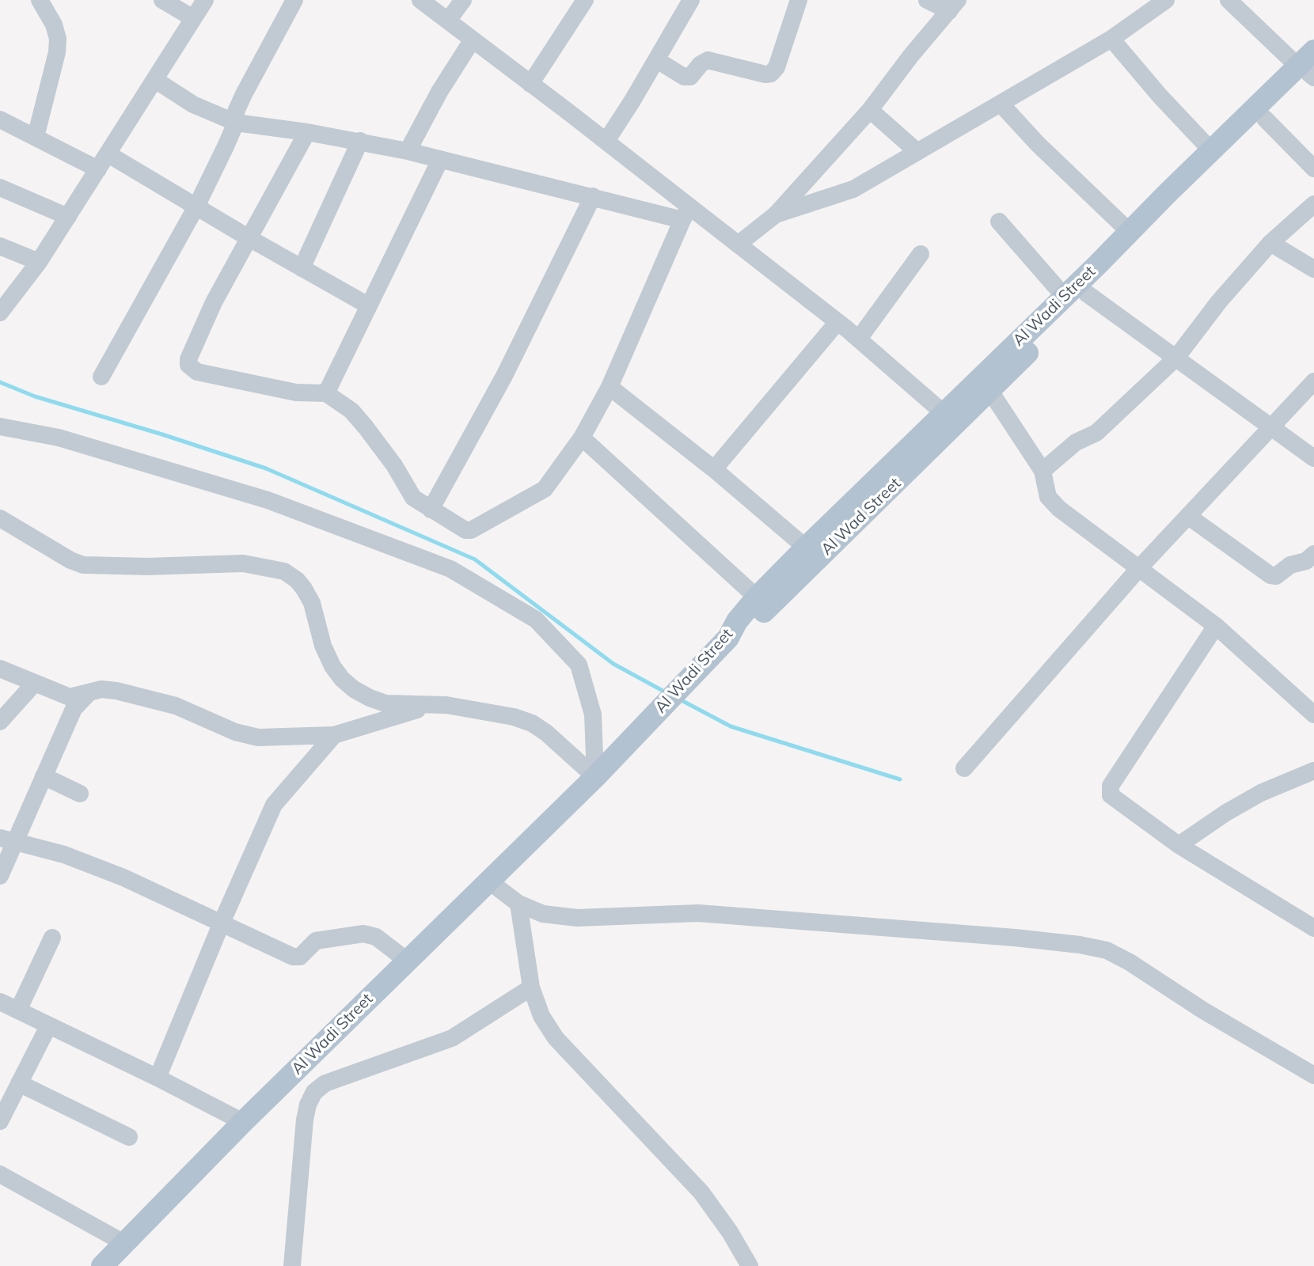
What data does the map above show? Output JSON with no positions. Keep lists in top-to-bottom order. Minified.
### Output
{"streets":{"main road":["Al Wadi Street","Al Wad Street"]},"crossings":[["Al Wadi Street","Al Wad Street"]]}
